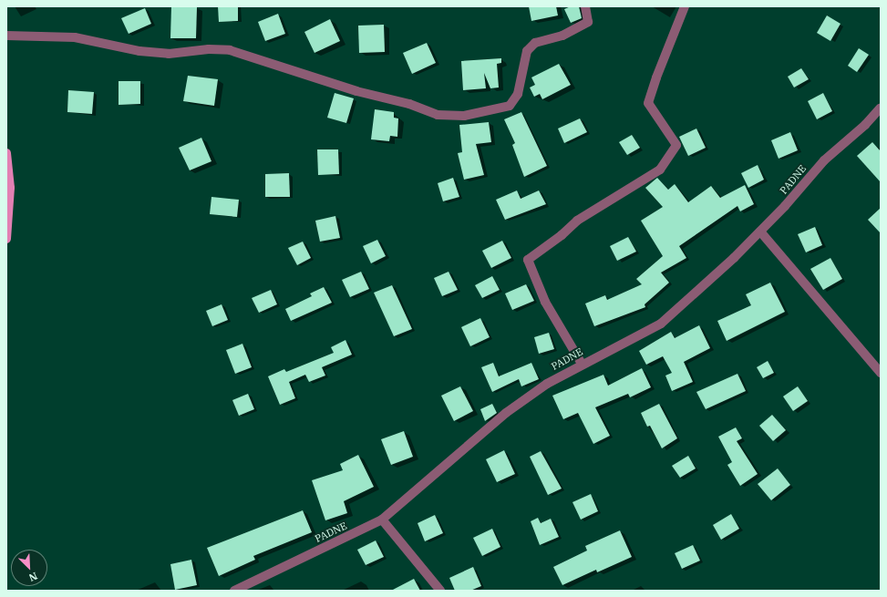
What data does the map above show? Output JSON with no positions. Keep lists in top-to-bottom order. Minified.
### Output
{"streets":{"street":["PADNE"]},"north":"bottom right"}
